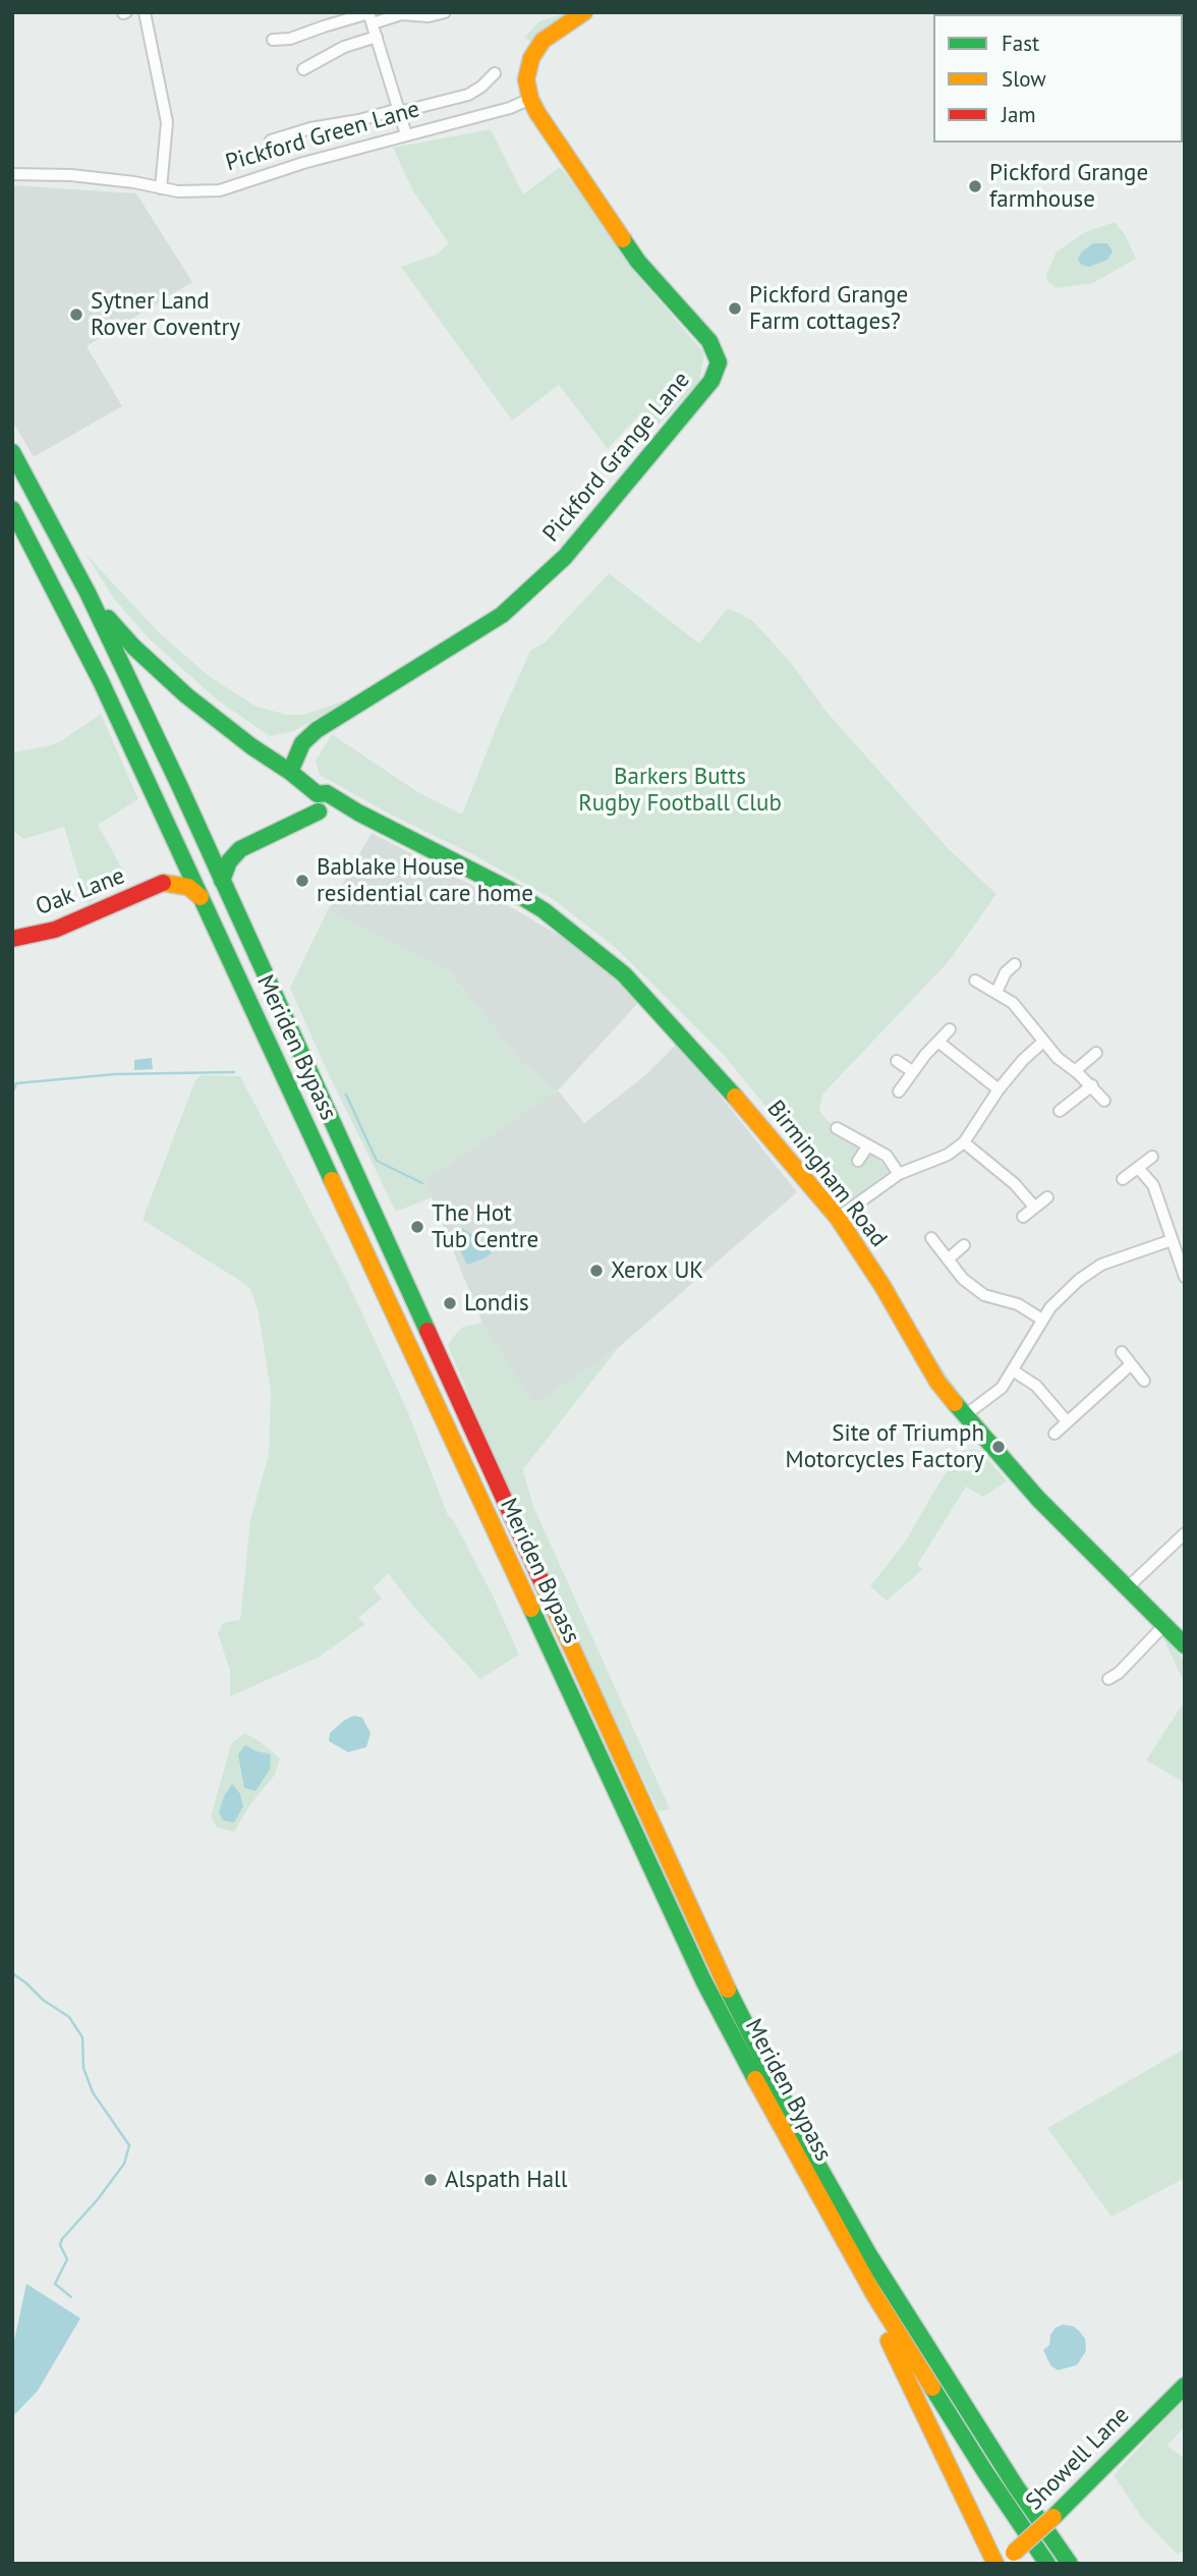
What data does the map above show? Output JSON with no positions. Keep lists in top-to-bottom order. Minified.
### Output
{"streets":{"main road":["Pickford Grange Lane","Oak Lane","Meriden Bypass","Birmingham Road","Showell Lane"],"street":["Pickford Green Lane"]},"crossings":[["Pickford Green Lane","Pickford Grange Lane"],["Pickford Grange Lane","Birmingham Road"],["Meriden Bypass","Birmingham Road"]],"parks":["Barkers Butts Rugby Football Club"],"places":["Pickford Grange farmhouse","Pickford Grange Farm cottages?","Sytner Land Rover Coventry","Bablake House residential care home","The Hot Tub Centre","Xerox UK","Londis","Site of Triumph Motorcycles Factory","Alspath Hall"],"legend":["Fast","Slow","Jam"]}
